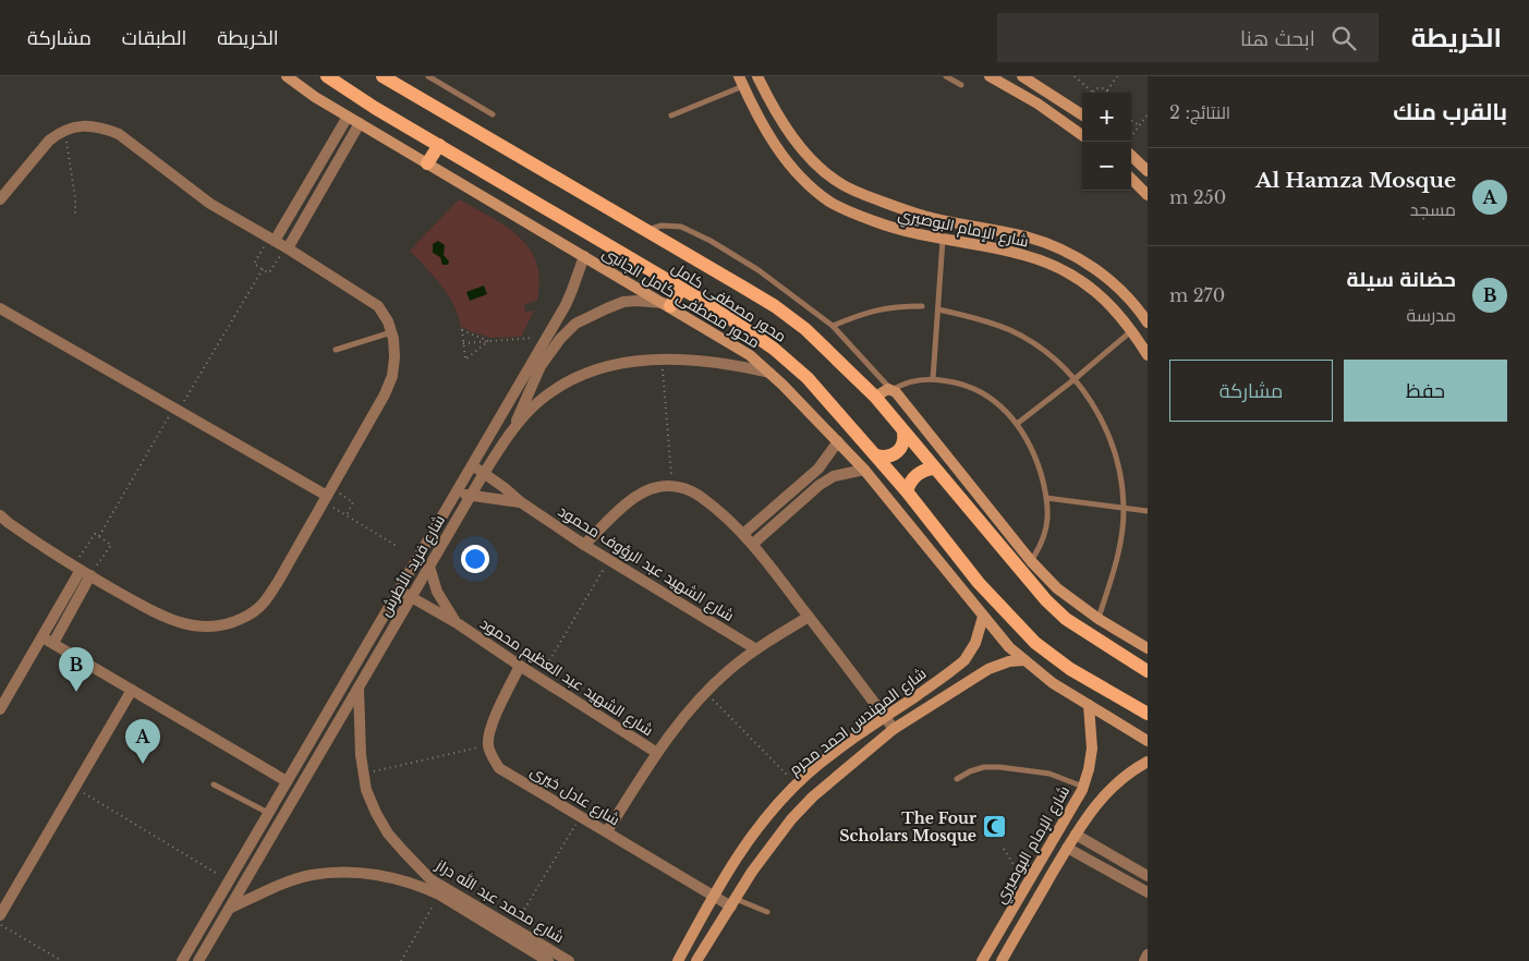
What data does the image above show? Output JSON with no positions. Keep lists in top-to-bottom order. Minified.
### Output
{"streets":{"main road":["محور مصطفى كامل"],"street":["شارع الإمام البوصيري","محور مصطفى كامل الجانبى","شارع الشهيد عبد الرؤوف محمود","شارع فريد الأطرش","شارع الشهيد عبد العظيم محمود","شارع المهندس احمد محرم","شارع عادل خيرى","شارع محمد عبد الله دراز"]},"crossings":[["شارع الإمام البوصيري","محور مصطفى كامل الجانبى"],["محور مصطفى كامل الجانبى","شارع فريد الأطرش"],["محور مصطفى كامل الجانبى","شارع المهندس احمد محرم"],["شارع الشهيد عبد الرؤوف محمود","شارع فريد الأطرش"],["شارع فريد الأطرش","شارع الشهيد عبد العظيم محمود"],["شارع فريد الأطرش","شارع محمد عبد الله دراز"],["شارع المهندس احمد محرم","شارع عادل خيرى"]],"places":{"mosque":["The Four Scholars Mosque"]},"page":{"header":"الخريطة","search":"ابحث هنا","nav":["الخريطة","الطبقات","مشاركة"],"heading":["بالقرب منك","النتائج: 2"],"map_buttons":["+","−"],"list":[{"mark":"A","name":"Al Hamza Mosque","note":"مسجد","value":"250 m"},{"mark":"B","name":"حضانة سيلة","note":"مدرسة","value":"270 m"}],"buttons":["حفظ","مشاركة"],"pins":["B","A"]}}
